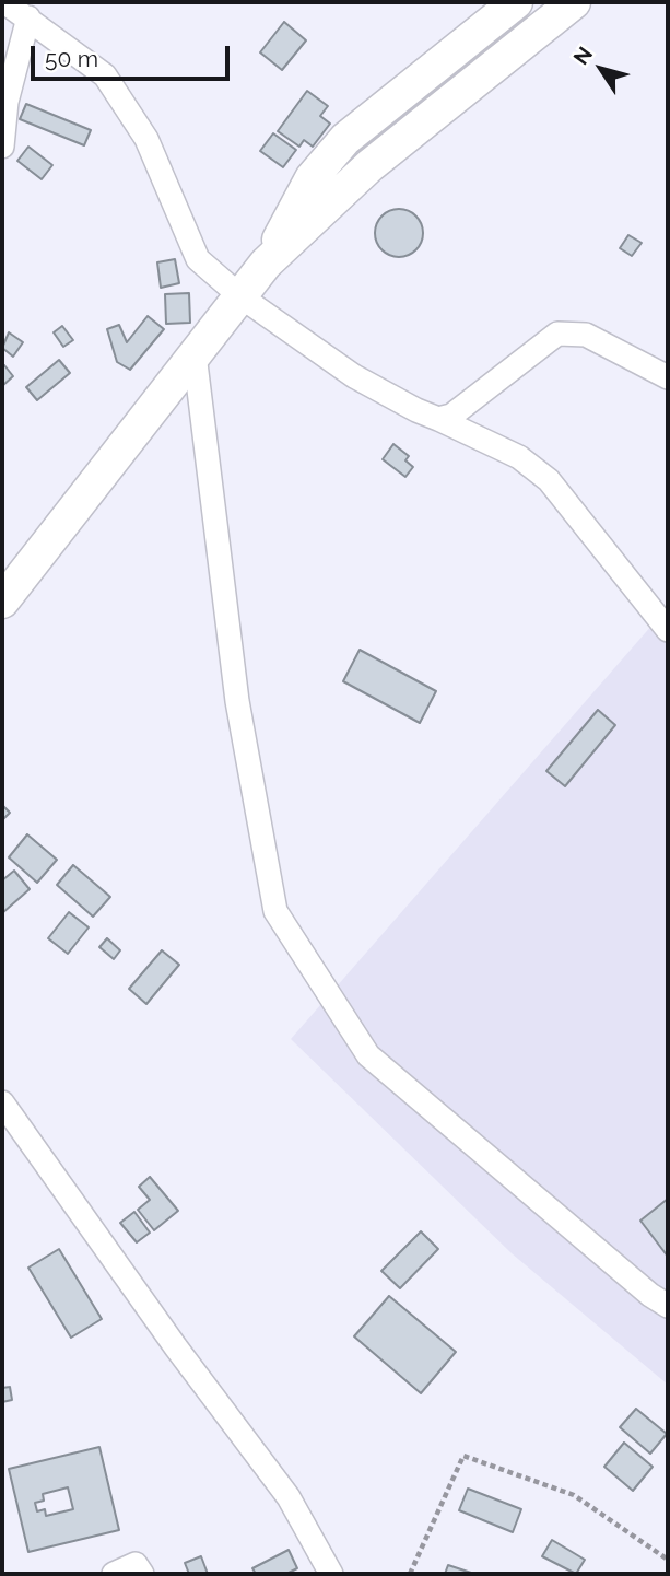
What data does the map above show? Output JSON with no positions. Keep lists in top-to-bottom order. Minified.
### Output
{"scale_bar":"50 m","north":"top left"}
